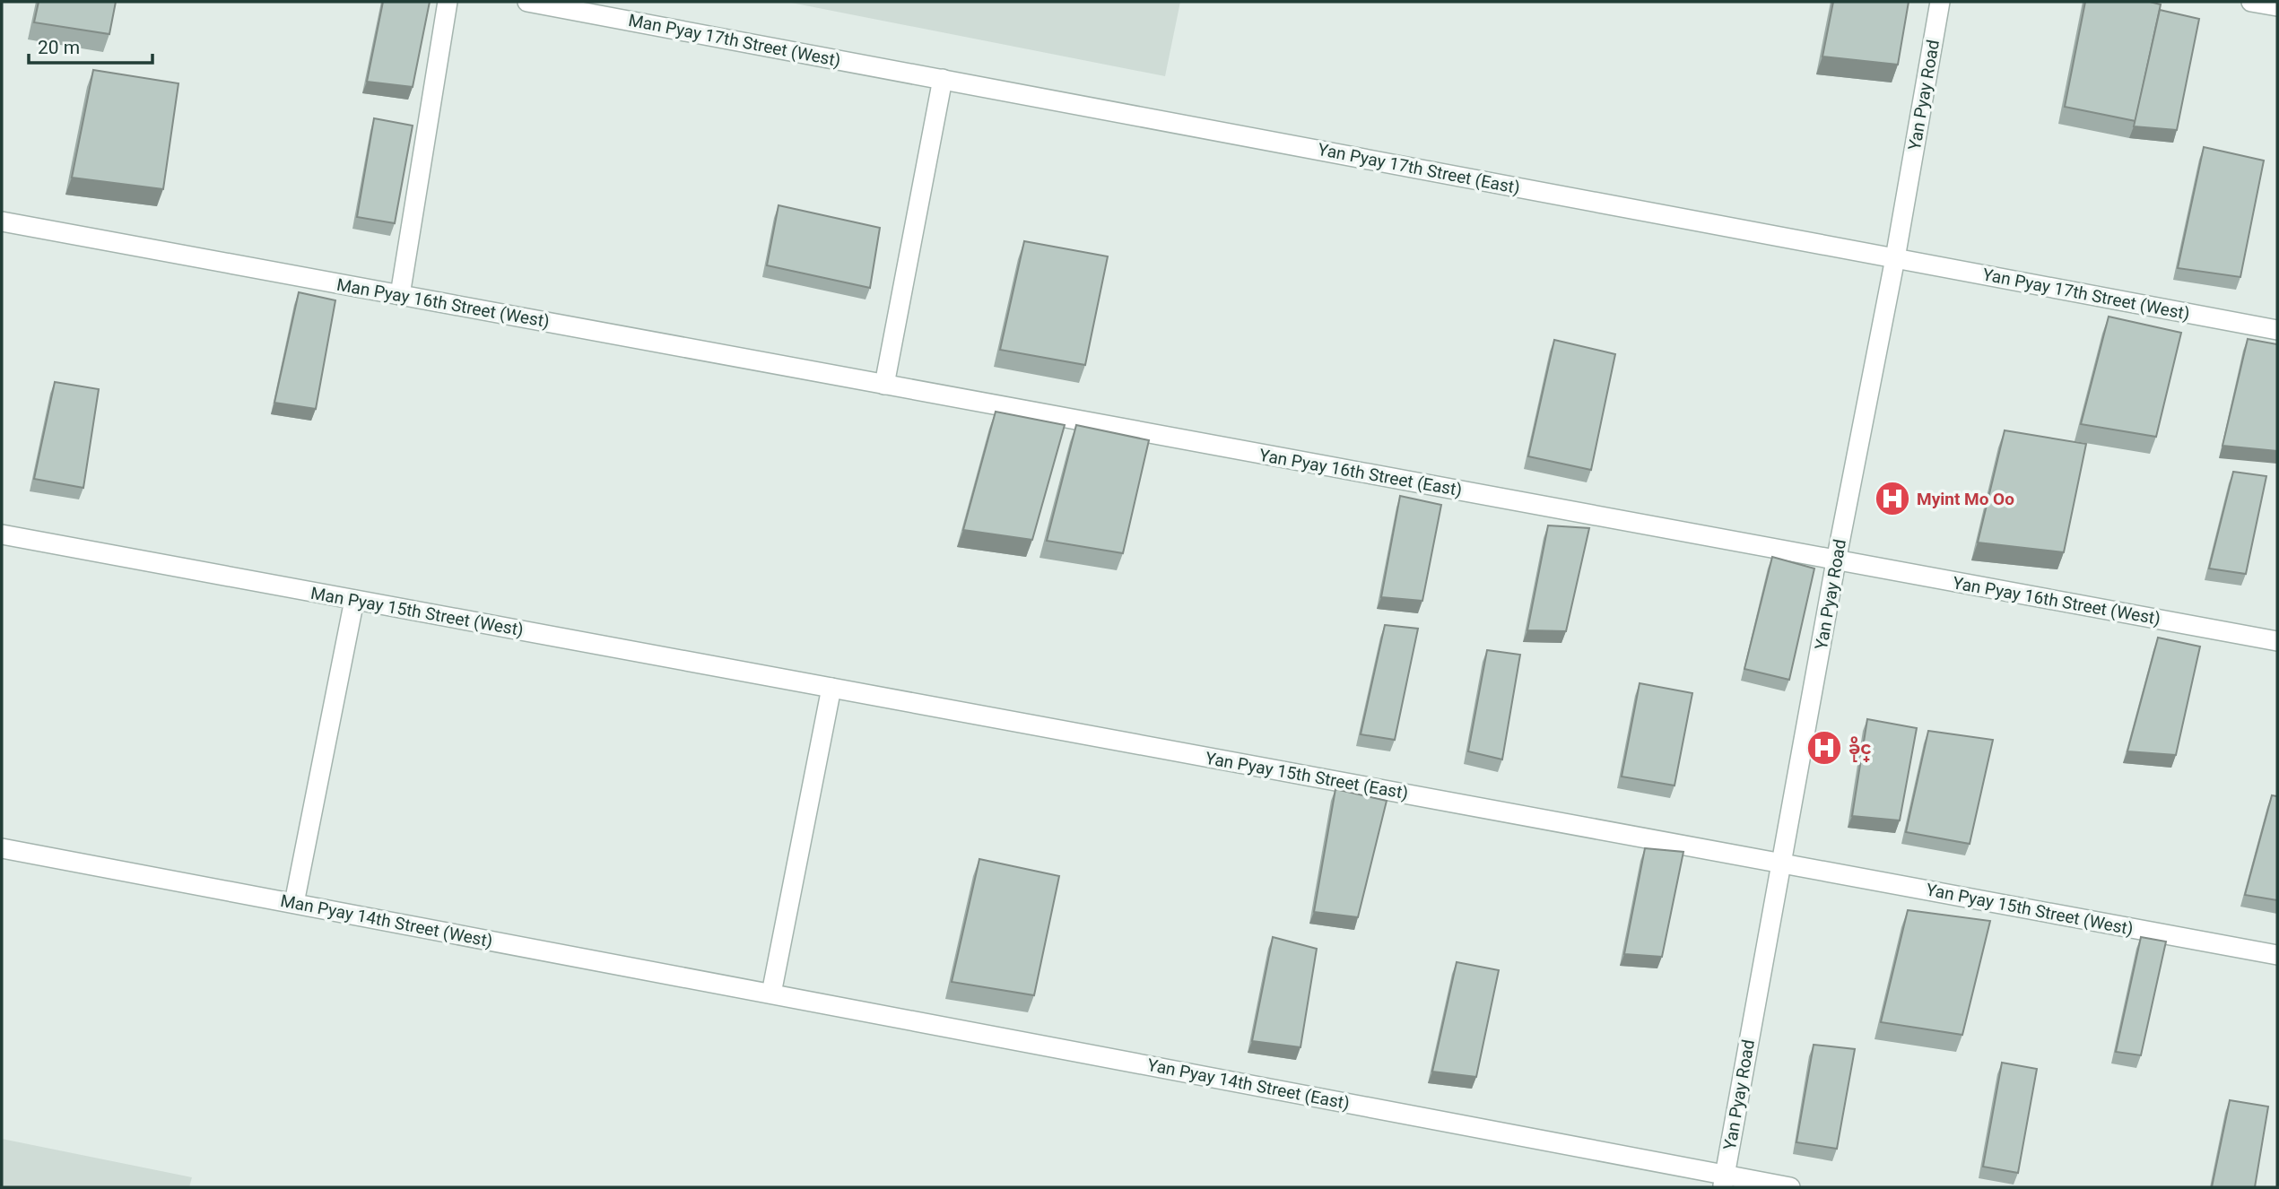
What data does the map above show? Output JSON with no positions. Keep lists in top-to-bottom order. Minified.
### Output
{"streets":{"street":["Man Pyay 17th Street (West)","Yan Pyay Road","Yan Pyay 17th Street (East)","Yan Pyay 17th Street (West)","Man Pyay 16th Street (West)","Yan Pyay 16th Street (East)","Yan Pyay 16th Street (West)","Man Pyay 15th Street (West)","Yan Pyay 15th Street (East)","Yan Pyay 15th Street (West)","Man Pyay 14th Street (West)","Yan Pyay 14th Street (East)"]},"crossings":[["Man Pyay 17th Street (West)","Yan Pyay 17th Street (East)"],["Yan Pyay Road","Yan Pyay 17th Street (East)"],["Yan Pyay Road","Yan Pyay 17th Street (West)"],["Yan Pyay Road","Yan Pyay 16th Street (East)"],["Yan Pyay Road","Yan Pyay 16th Street (West)"],["Yan Pyay Road","Yan Pyay 15th Street (East)"],["Yan Pyay Road","Yan Pyay 15th Street (West)"],["Yan Pyay Road","Yan Pyay 14th Street (East)"],["Yan Pyay 17th Street (East)","Yan Pyay 17th Street (West)"],["Man Pyay 16th Street (West)","Yan Pyay 16th Street (East)"],["Yan Pyay 16th Street (East)","Yan Pyay 16th Street (West)"],["Man Pyay 15th Street (West)","Yan Pyay 15th Street (East)"],["Yan Pyay 15th Street (East)","Yan Pyay 15th Street (West)"],["Man Pyay 14th Street (West)","Yan Pyay 14th Street (East)"]],"places":{"hospital":["Myint Mo Oo","ခိုင္"]},"scale_bar":"20 m"}
